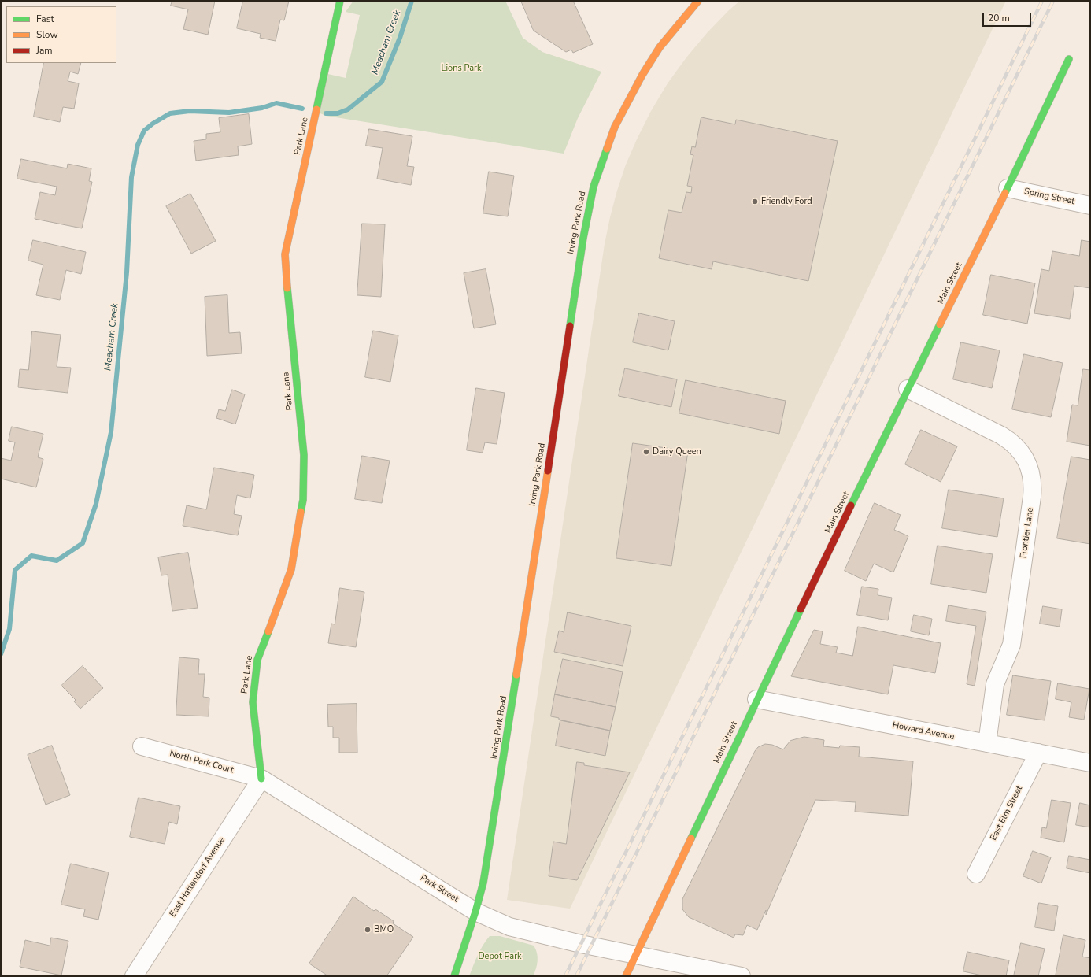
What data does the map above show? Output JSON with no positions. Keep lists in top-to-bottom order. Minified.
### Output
{"streets":{"street":["Park Lane","Spring Street","Irving Park Road","Main Street","Frontier Lane","Howard Avenue","North Park Court","East Elm Street","East Hattendorf Avenue","Park Street"]},"crossings":[["Park Lane","North Park Court"],["Park Lane","East Hattendorf Avenue"],["Park Lane","Park Street"],["Spring Street","Main Street"],["Irving Park Road","Park Street"],["Main Street","Frontier Lane"],["Main Street","Howard Avenue"],["Main Street","Park Street"],["Frontier Lane","Howard Avenue"],["Howard Avenue","East Elm Street"],["North Park Court","East Hattendorf Avenue"],["North Park Court","Park Street"],["East Hattendorf Avenue","Park Street"]],"water":["Meacham Creek"],"parks":["Lions Park","Depot Park"],"places":["Friendly Ford","Dairy Queen","BMO"],"legend":["Fast","Slow","Jam"],"scale_bar":"20 m"}
